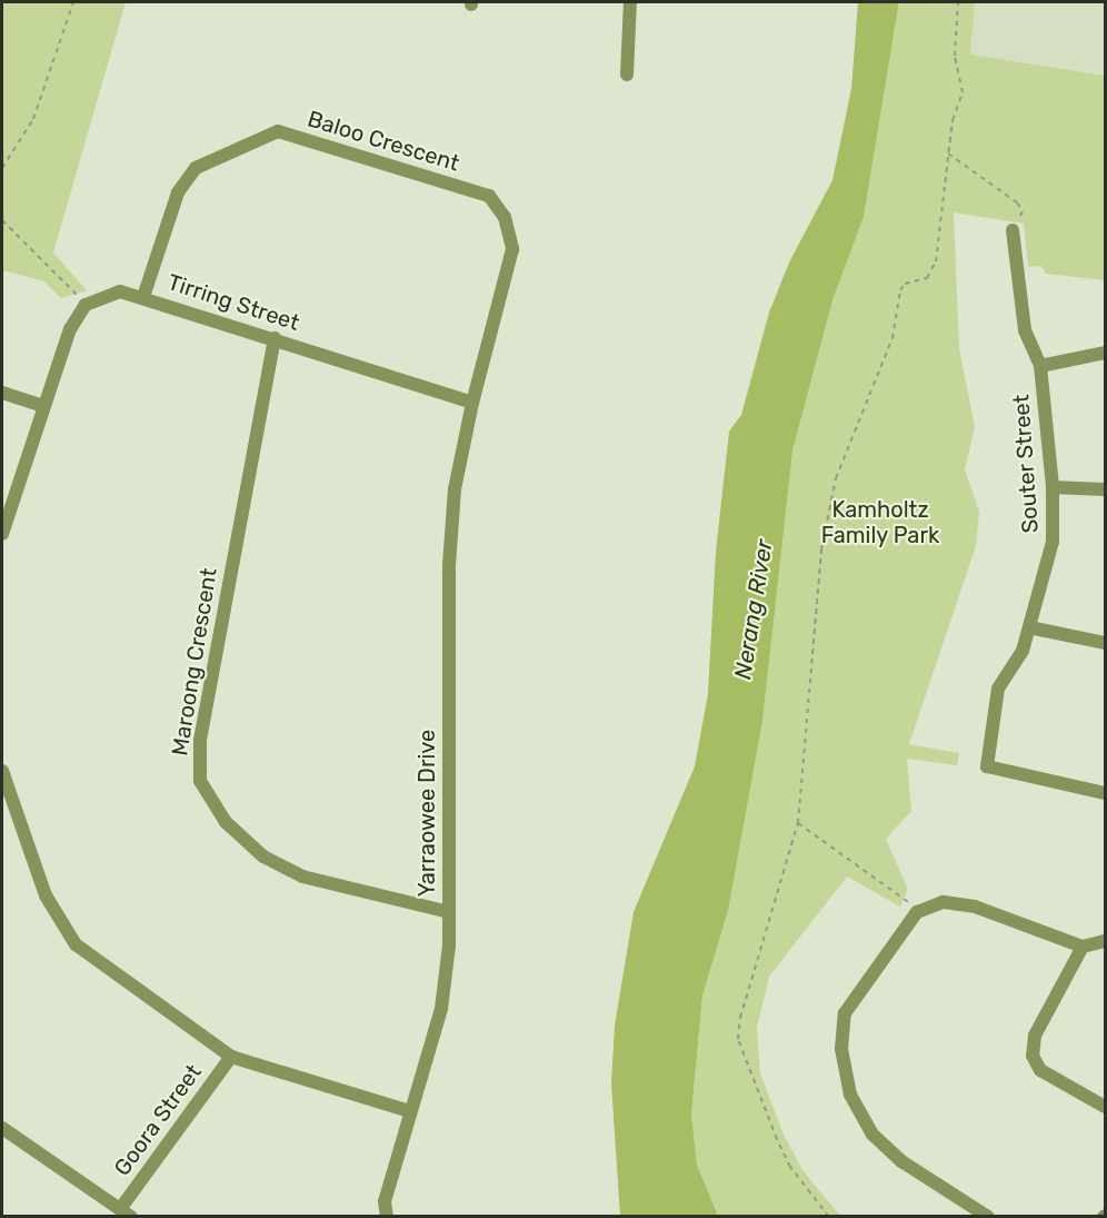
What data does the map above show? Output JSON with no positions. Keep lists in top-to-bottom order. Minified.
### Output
{"streets":{"street":["Baloo Crescent","Tirring Street","Souter Street","Maroong Crescent","Yarraowee Drive","Goora Street"]},"crossings":[["Baloo Crescent","Tirring Street"],["Baloo Crescent","Yarraowee Drive"],["Tirring Street","Maroong Crescent"],["Tirring Street","Yarraowee Drive"],["Maroong Crescent","Yarraowee Drive"]],"water":["Nerang River"],"parks":["Kamholtz Family Park"]}
